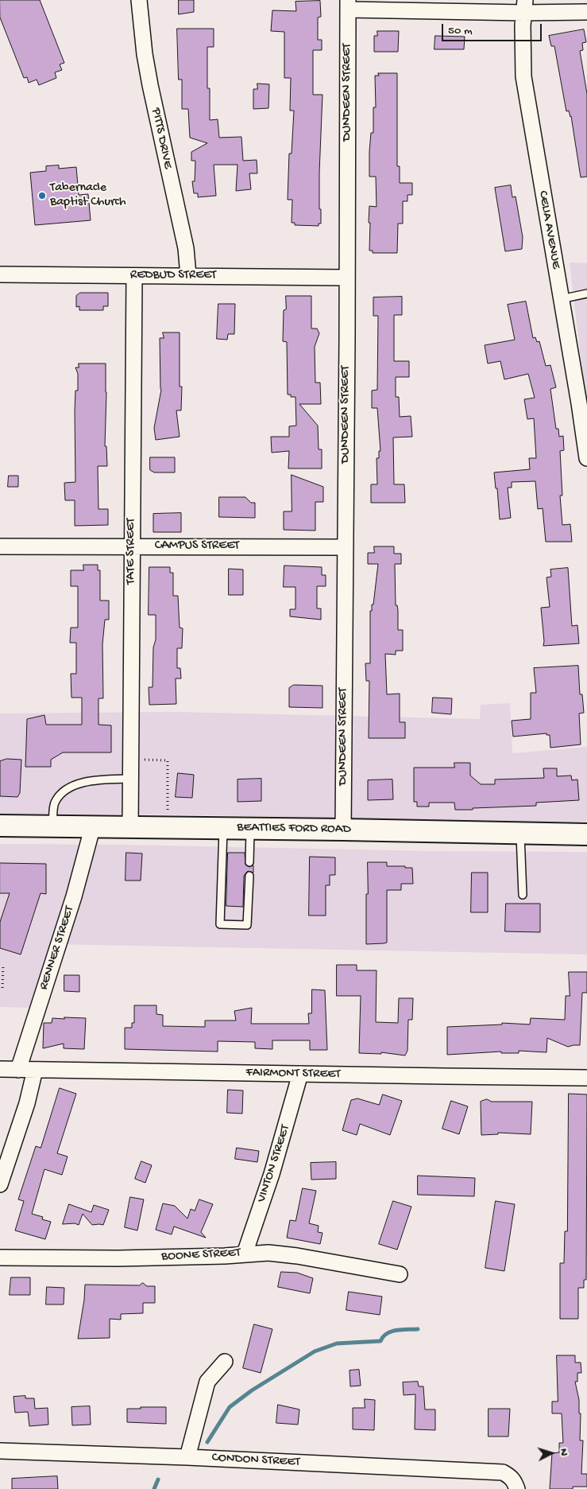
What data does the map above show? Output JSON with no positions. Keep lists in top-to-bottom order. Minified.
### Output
{"streets":{"main road":["BEATTIES FORD ROAD"],"street":["DUNDEEN STREET","PITTS DRIVE","CELIA AVENUE","REDBUD STREET","CAMPUS STREET","TATE STREET","RENNER STREET","FAIRMONT STREET","VINTON STREET","BOONE STREET","CONDON STREET"]},"crossings":[["DUNDEEN STREET","REDBUD STREET"],["DUNDEEN STREET","CAMPUS STREET"],["DUNDEEN STREET","BEATTIES FORD ROAD"],["PITTS DRIVE","REDBUD STREET"],["REDBUD STREET","TATE STREET"],["CAMPUS STREET","TATE STREET"],["TATE STREET","BEATTIES FORD ROAD"],["BEATTIES FORD ROAD","RENNER STREET"],["RENNER STREET","FAIRMONT STREET"],["FAIRMONT STREET","VINTON STREET"],["VINTON STREET","BOONE STREET"]],"places":["Tabernacle Baptist Church"],"scale_bar":"50 m","north":"right"}
